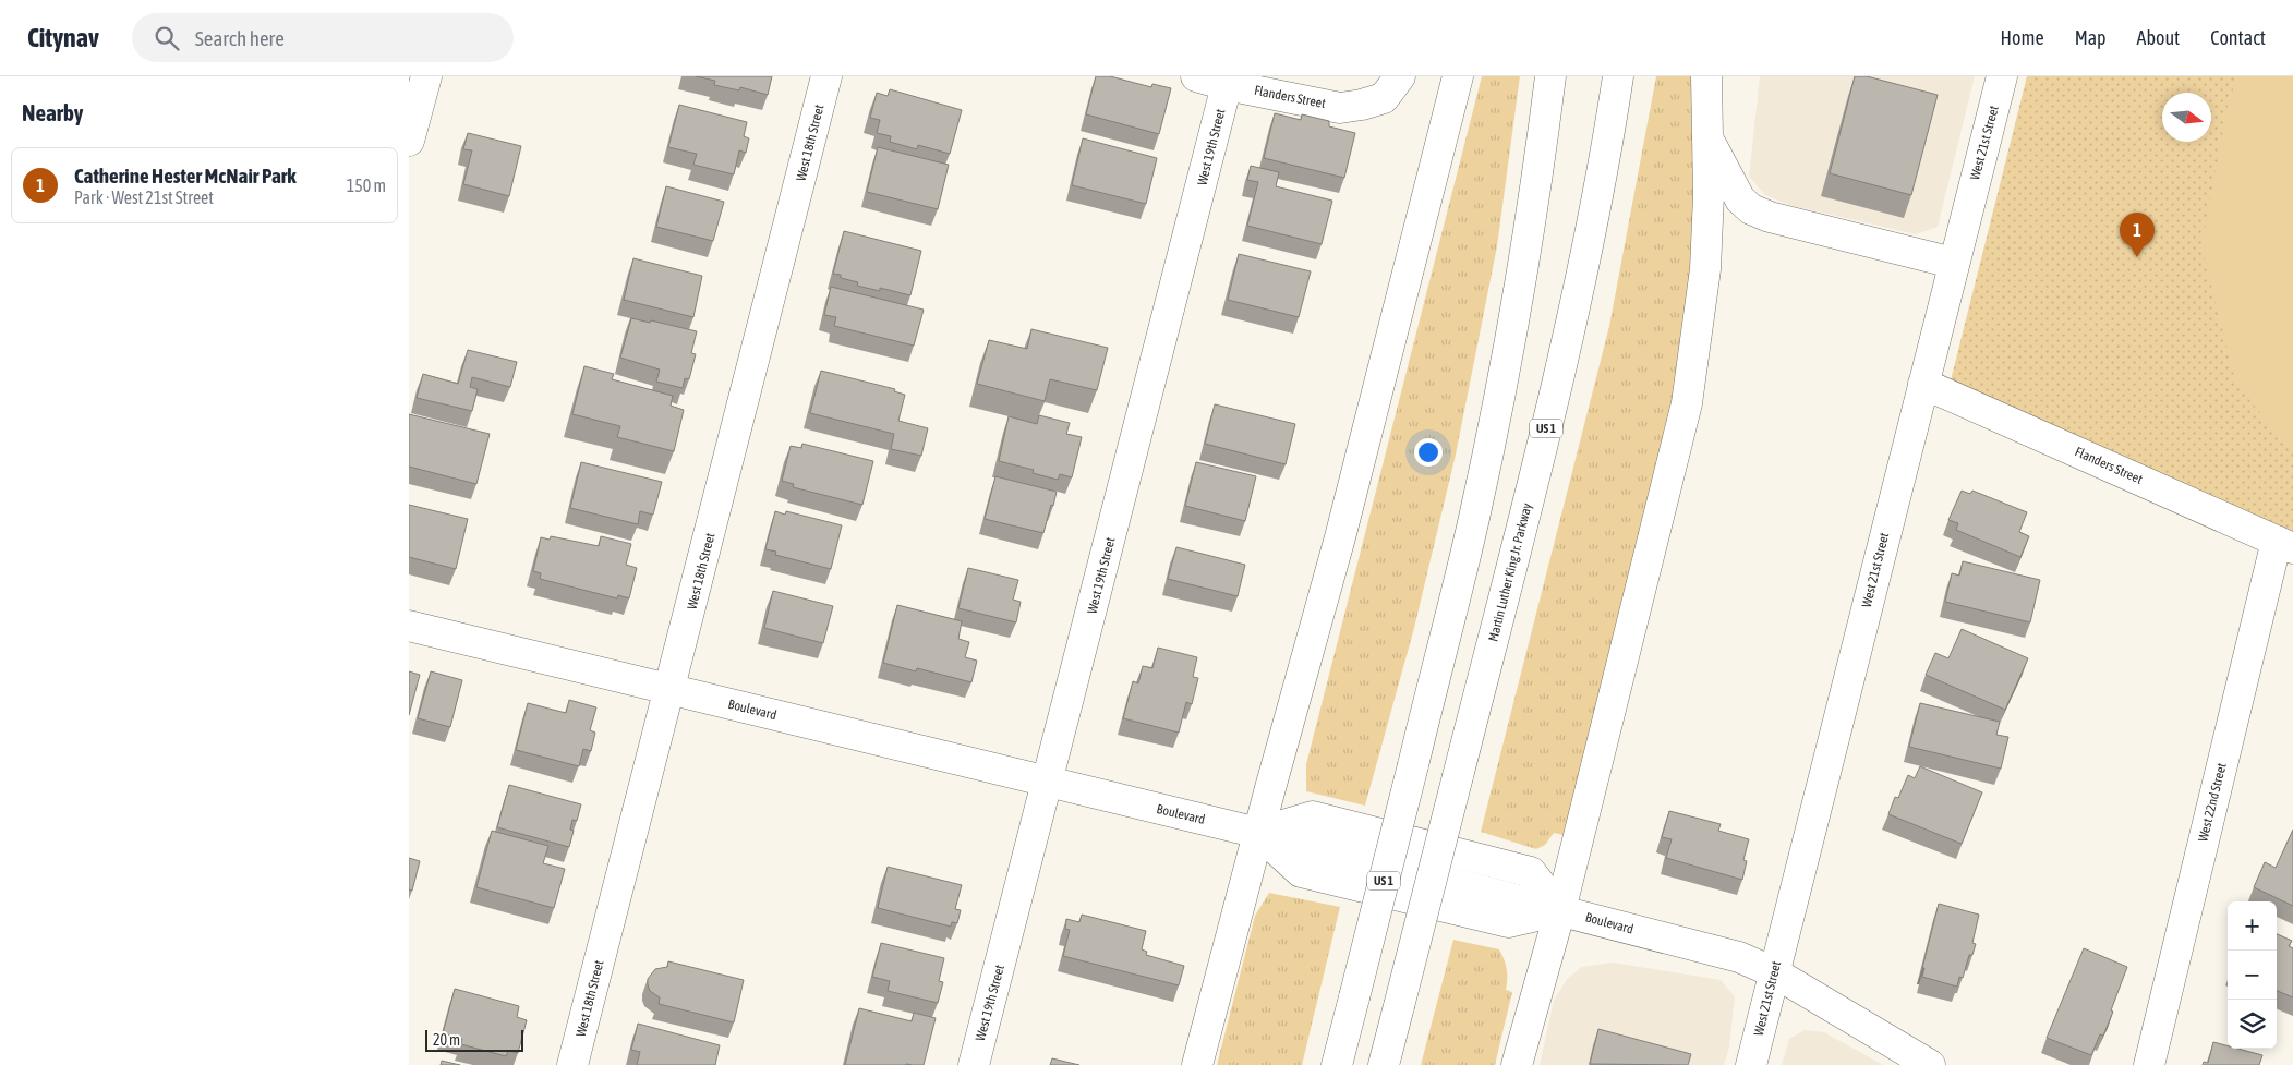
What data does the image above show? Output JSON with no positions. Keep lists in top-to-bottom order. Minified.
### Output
{"streets":{"main road":["Flanders Street","West 18th Street","West 21st Street","West 19th Street","US 1","Martin Luther King Jr. Parkway","Boulevard","West 22nd Street"]},"crossings":[["Flanders Street","West 21st Street"],["Flanders Street","West 19th Street"],["Flanders Street","West 22nd Street"],["West 18th Street","Boulevard"],["West 21st Street","Boulevard"],["West 19th Street","Boulevard"]],"scale_bar":"20 m","north":"right","page":{"header":"Citynav","search":"Search here","nav":["Home","Map","About","Contact"],"heading":"Nearby","list":[{"mark":"1","name":"Catherine Hester McNair Park","note":"Park · West 21st Street","value":"150 m"}],"pins":"1","map_buttons":["+","−"],"scale":"20 m"}}
